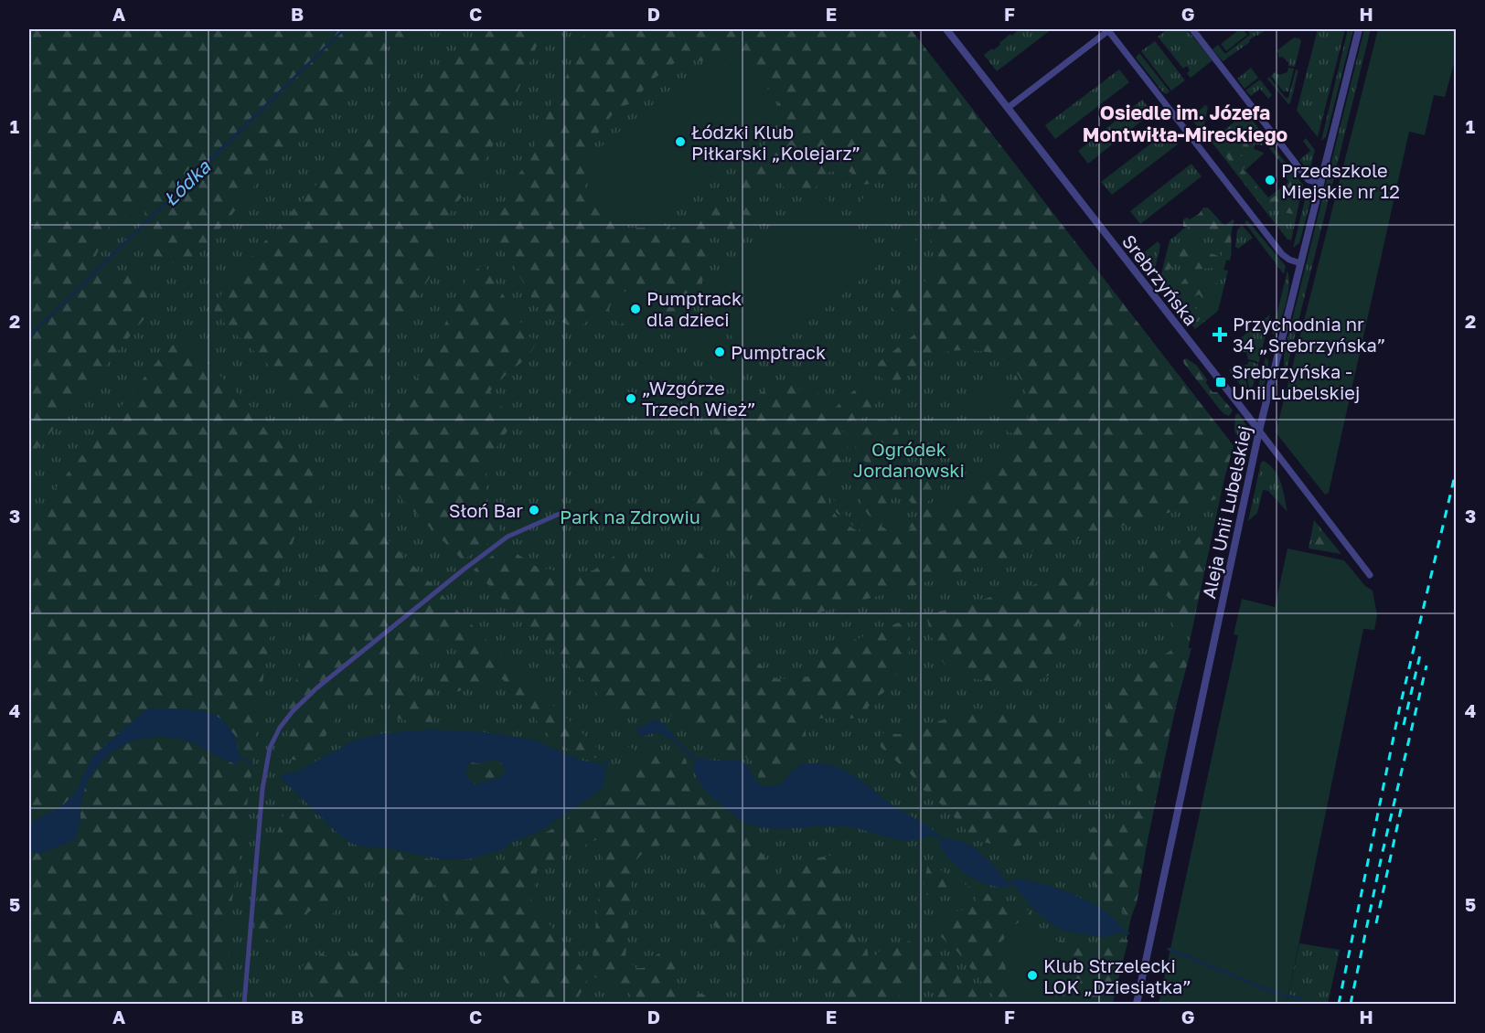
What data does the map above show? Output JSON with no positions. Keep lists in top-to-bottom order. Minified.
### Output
{"streets":{"street":["Srebrzyńska","Aleja Unii Lubelskiej"]},"crossings":[["Srebrzyńska","Aleja Unii Lubelskiej"]],"districts":["Osiedle im. Józefa Montwiłła-Mireckiego"],"water":["Łódka"],"parks":["Ogródek Jordanowski","Park na Zdrowiu"],"places":{"other":["Łódzki Klub Piłkarski „Kolejarz”","Przedszkole Miejskie nr 12","Pumptrack dla dzieci","Pumptrack","„Wzgórze Trzech Wież”","Słoń Bar","Klub Strzelecki LOK „Dziesiątka”"],"health":["Przychodnia nr 34 „Srebrzyńska”"],"transit":["Srebrzyńska - Unii Lubelskiej"]},"grid":{"columns":["A","B","C","D","E","F","G","H"],"rows":["1","2","3","4","5"]}}
